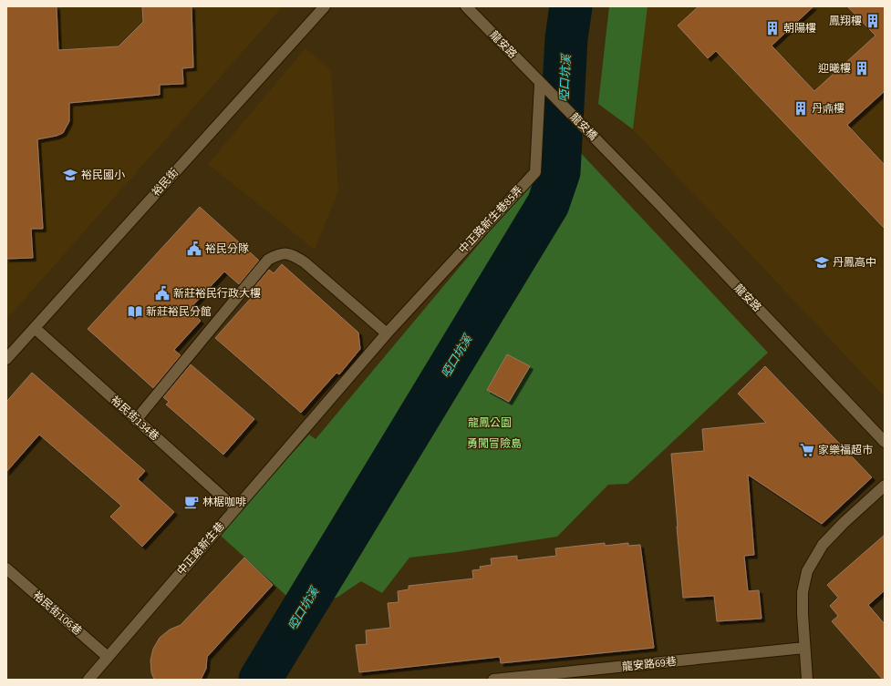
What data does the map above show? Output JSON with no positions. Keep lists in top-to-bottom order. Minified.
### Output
{"streets":{"street":["龍安路","龍安橋","裕民街","中正路新生巷85弄","裕民街134巷","中正路新生巷","裕民街106巷","龍安路69巷"]},"crossings":[["龍安路","龍安橋"],["龍安路","中正路新生巷85弄"],["龍安橋","中正路新生巷85弄"],["裕民街","裕民街134巷"],["中正路新生巷85弄","中正路新生巷"],["裕民街134巷","中正路新生巷"],["中正路新生巷","裕民街106巷"]],"water":["啞口坑溪"],"parks":["龍鳳公園","勇闖冒險島"],"places":{"building":["鳳翔樓","朝陽樓","迎曦樓","丹鼑樓"],"school or university":["裕民國小","丹鳳高中"],"public building":["裕民分隊","新莊裕民行政大樓"],"library":["新莊裕民分館"],"supermarket":["家樂福超市"],"cafe":["林椐咖啡"]}}
